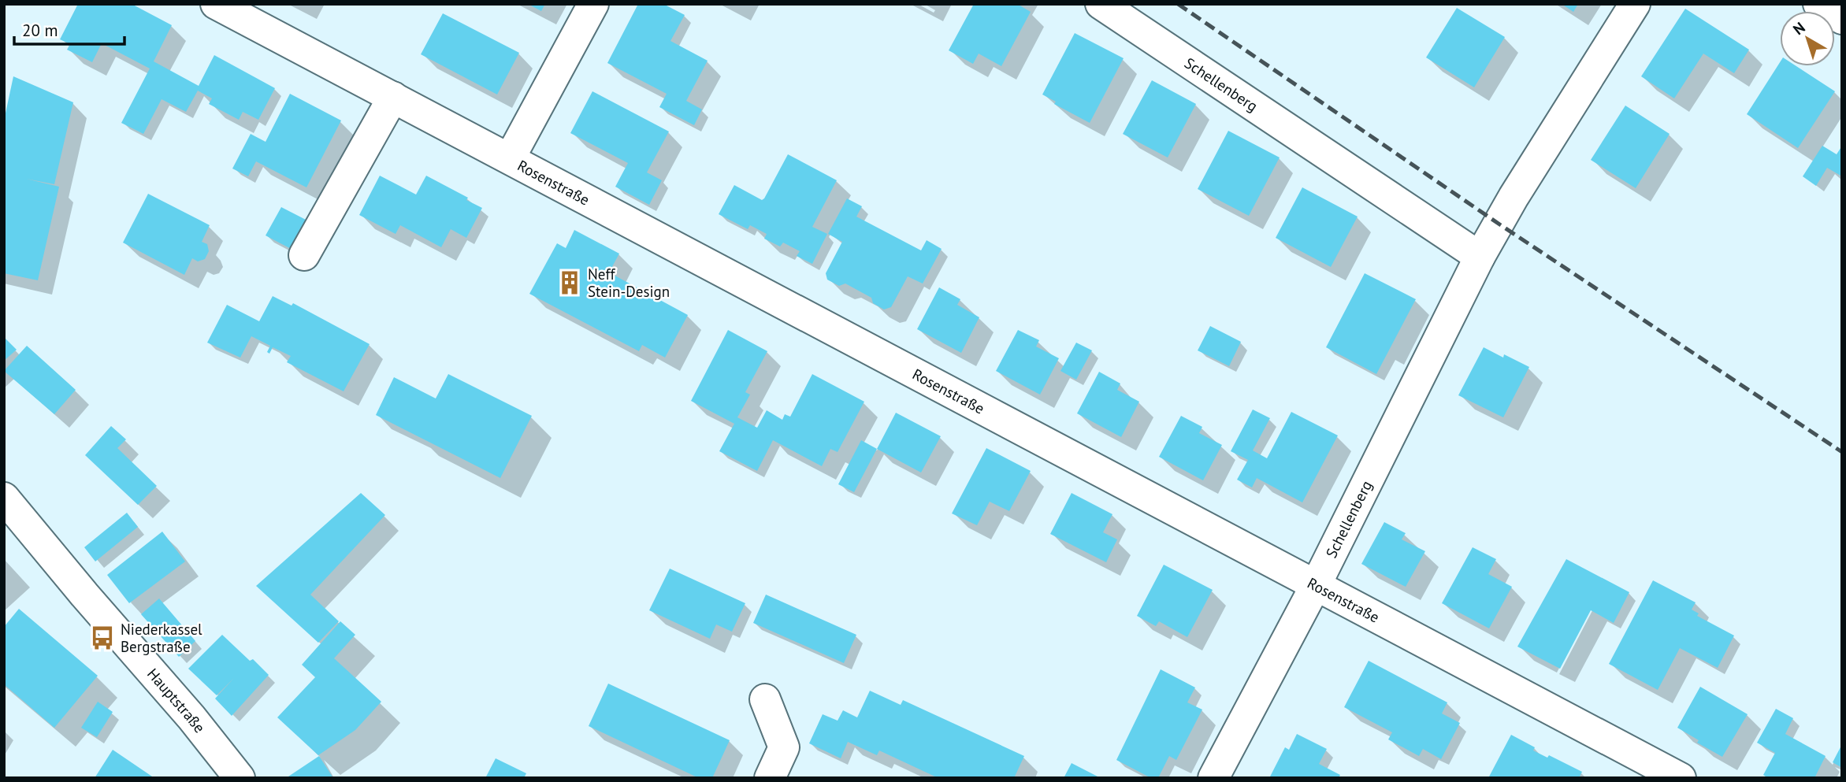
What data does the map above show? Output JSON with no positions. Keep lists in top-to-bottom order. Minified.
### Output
{"streets":{"street":["Schellenberg","Rosenstraße","Hauptstraße"]},"crossings":[["Schellenberg","Rosenstraße"]],"places":{"building":["Neff Stein-Design"],"bus stop":["Niederkassel Bergstraße"]},"scale_bar":"20 m","north":"top left"}
